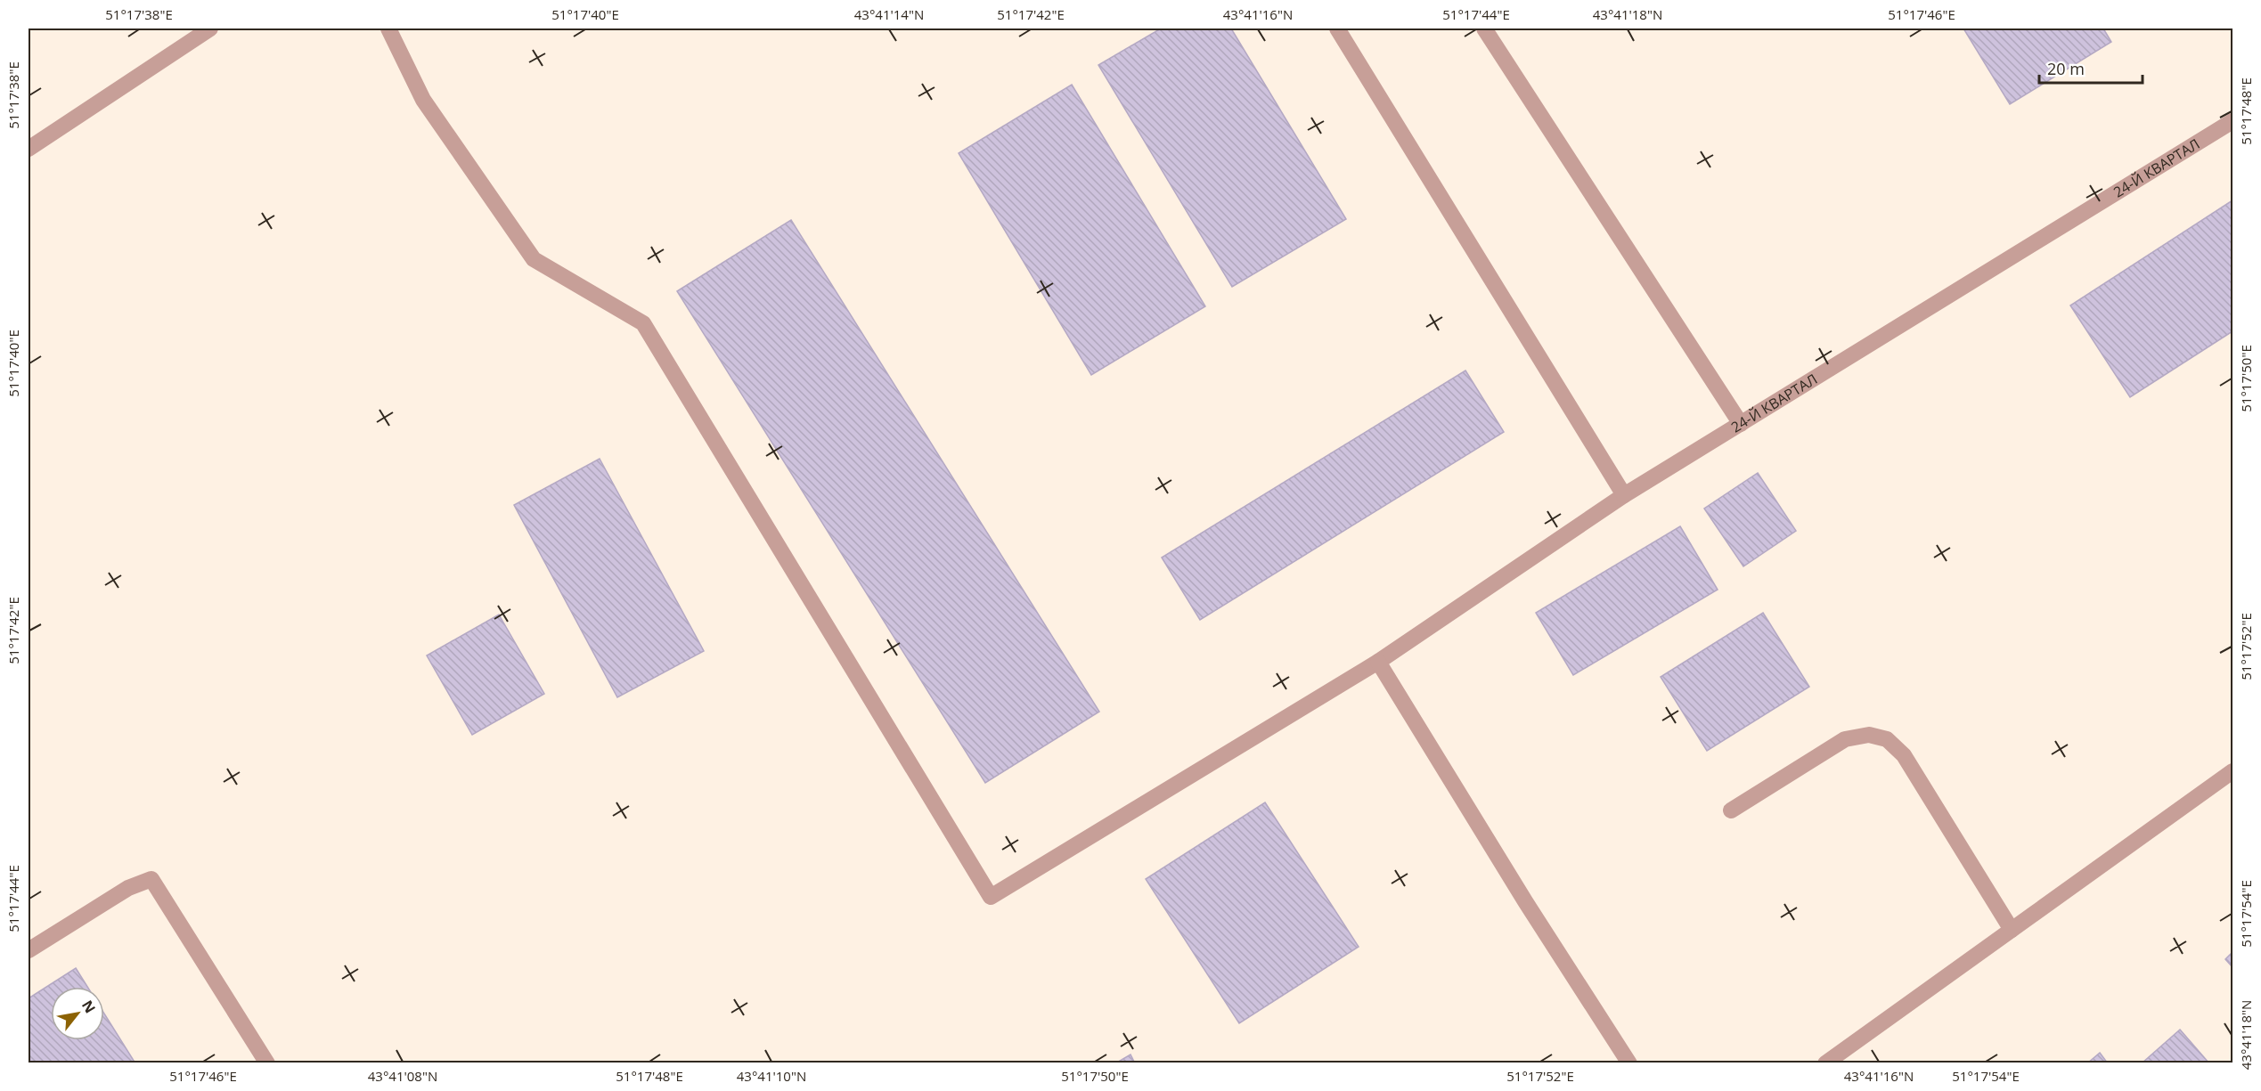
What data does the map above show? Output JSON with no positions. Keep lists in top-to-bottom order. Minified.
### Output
{"streets":{"street":["24-Й КВАРТАЛ"]},"scale_bar":"20 m","north":"top right","coordinates":["51°17'38\"E","51°17'40\"E","43°41'14\"N","51°17'42\"E","43°41'16\"N","51°17'44\"E","43°41'18\"N","51°17'46\"E","51°17'48\"E","51°17'50\"E","51°17'52\"E","51°17'54\"E","43°41'08\"N","43°41'10\"N"]}
